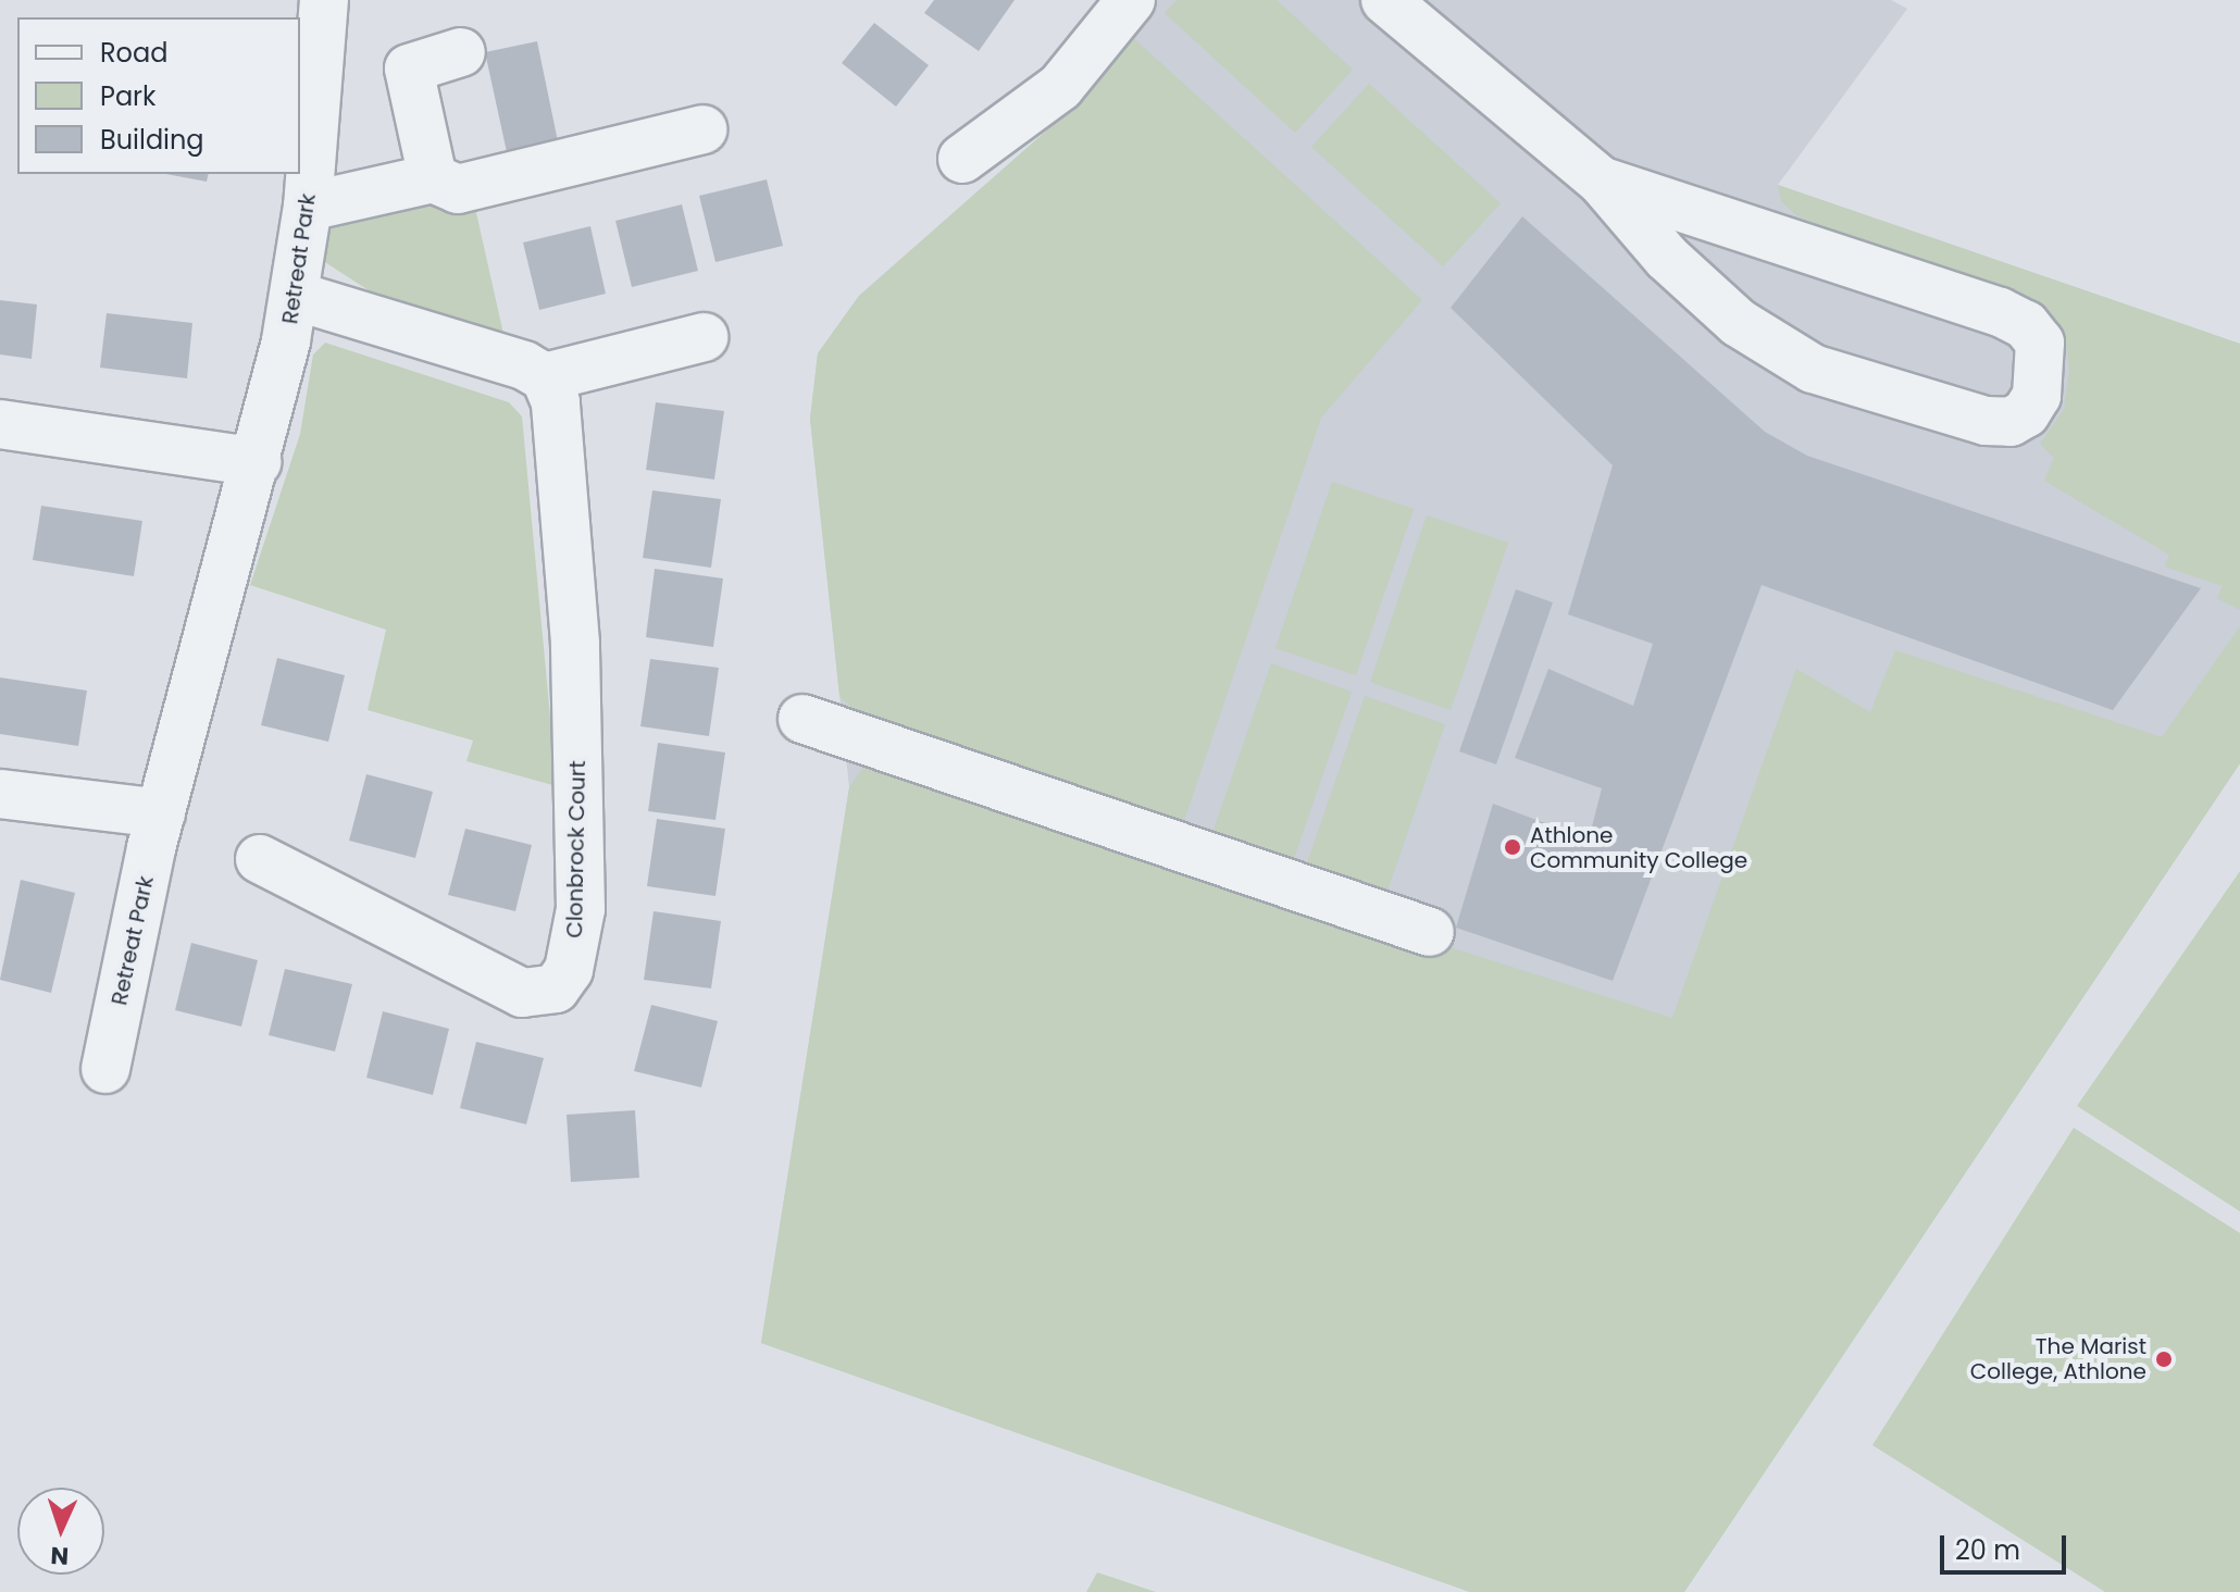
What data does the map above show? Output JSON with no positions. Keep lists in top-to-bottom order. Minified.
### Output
{"streets":{"street":["Retreat Park","Clonbrock Court"]},"places":["Athlone Community College","The Marist College, Athlone"],"legend":["Road","Park","Building"],"scale_bar":"20 m","north":"bottom"}
